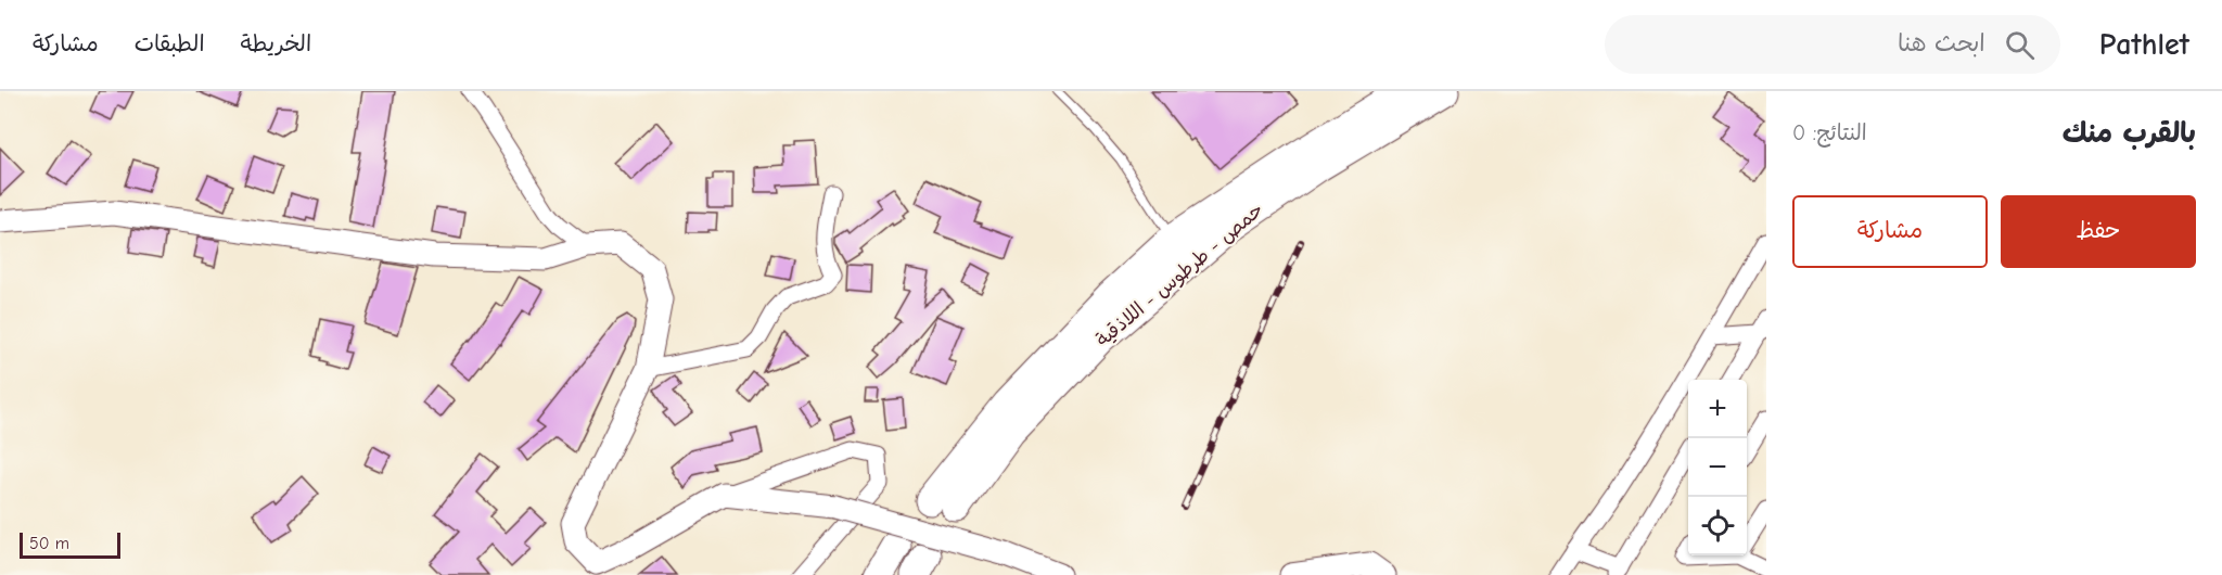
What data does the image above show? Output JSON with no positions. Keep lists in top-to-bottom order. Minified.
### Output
{"streets":{"highway":["حمص - طرطوس - اللاذقية"]},"scale_bar":"50 m","page":{"header":"Pathlet","search":"ابحث هنا","nav":["الخريطة","الطبقات","مشاركة"],"heading":["بالقرب منك","النتائج: 0"],"buttons":["حفظ","مشاركة"],"map_buttons":["+","−"],"scale":"50 m"}}
